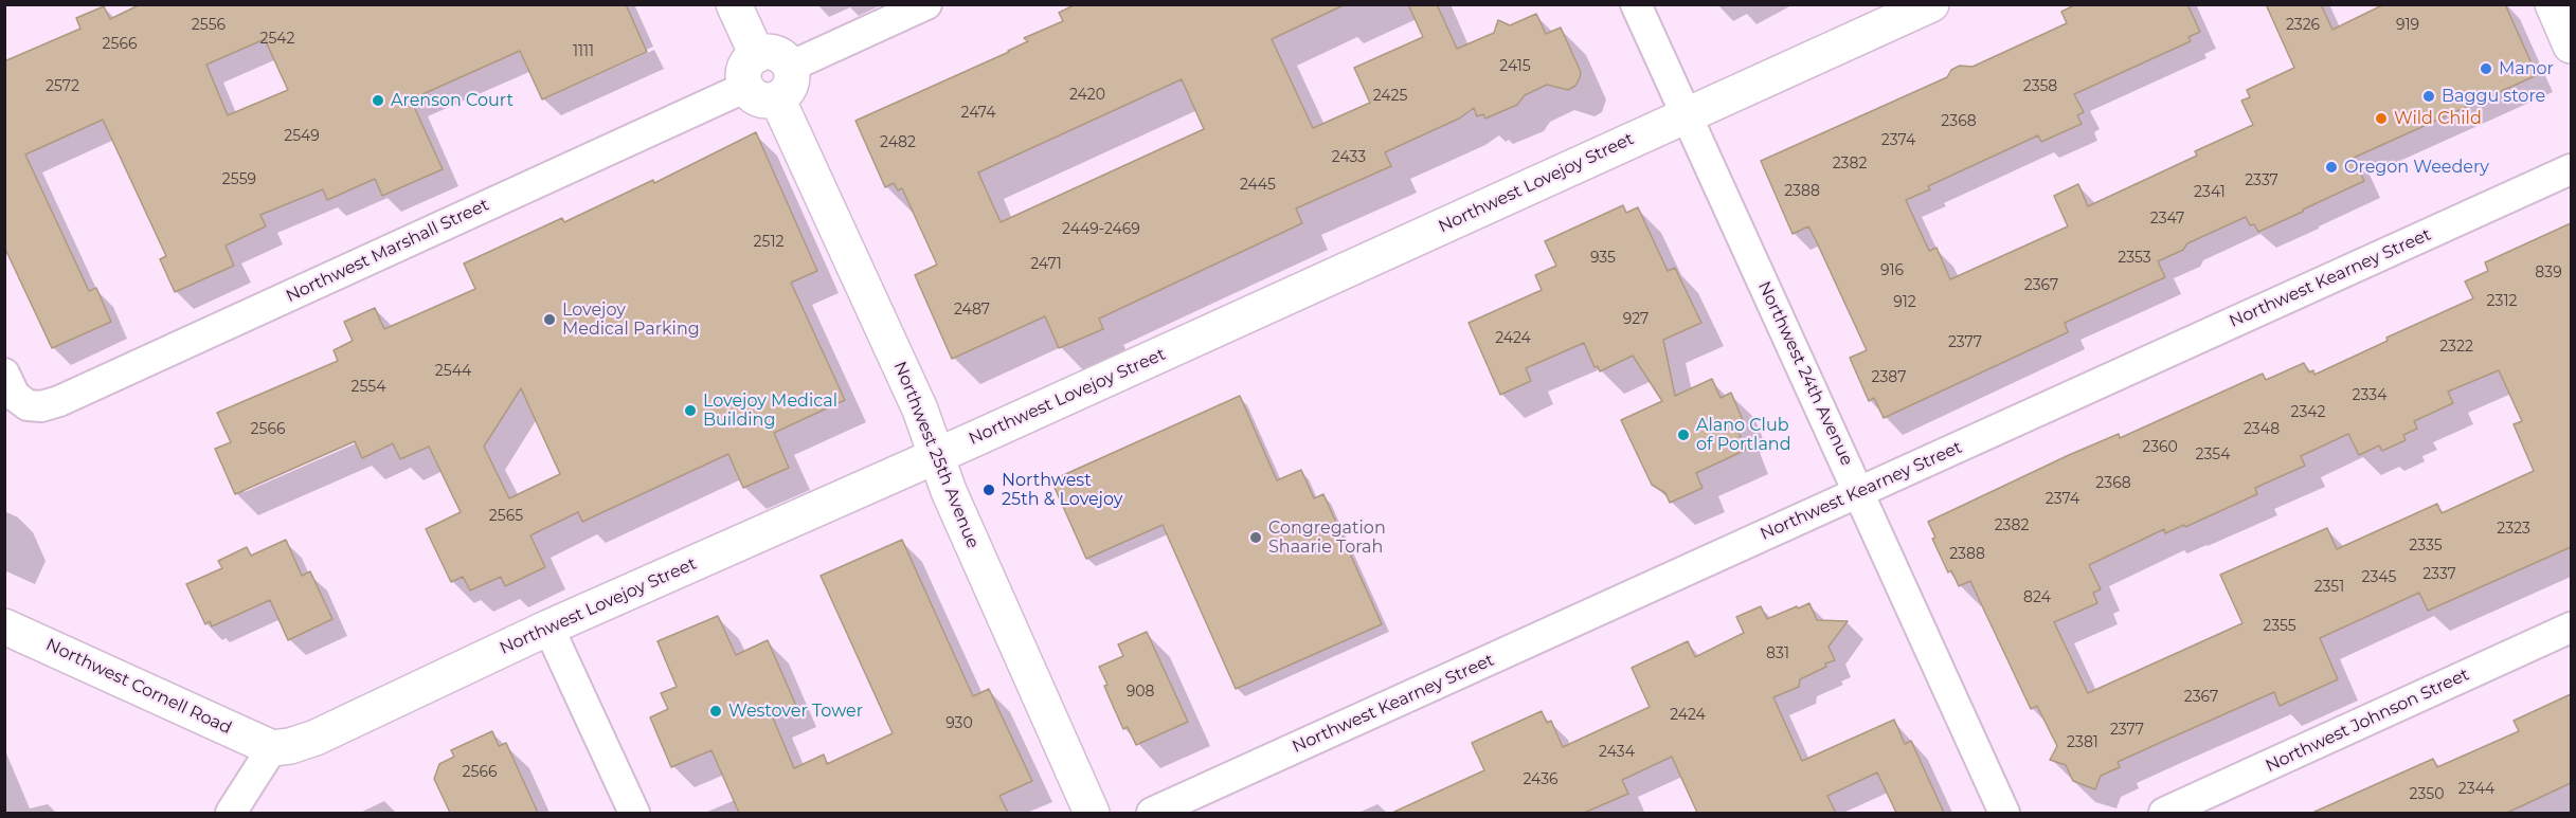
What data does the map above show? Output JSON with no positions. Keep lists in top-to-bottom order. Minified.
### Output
{"streets":{"main road":["Northwest Lovejoy Street","Northwest 25th Avenue","Northwest Cornell Road"],"street":["Northwest Marshall Street","Northwest Kearney Street","Northwest 24th Avenue","Northwest Johnson Street"]},"crossings":[["Northwest Lovejoy Street","Northwest 24th Avenue"],["Northwest Lovejoy Street","Northwest 25th Avenue"],["Northwest Lovejoy Street","Northwest Cornell Road"],["Northwest Marshall Street","Northwest 25th Avenue"],["Northwest Kearney Street","Northwest 24th Avenue"]],"places":["Manor","Baggu store","Arenson Court","Wild Child","Oregon Weedery","Lovejoy Medical Parking","Lovejoy Medical Building","Alano Club of Portland","Northwest 25th & Lovejoy","Congregation Shaarie Torah","Westover Tower"],"house_numbers":["2556","2326","919","2542","2566","1111","2415","2572","2358","2420","2425","2474","2368","2549","2374","2482","2433","2382","2559","2337","2445","2388","2341","2347","2449-2469","2512","935","2353","2471","916","839","2367","2312","912","2487","927","2424","2377","2322","2544","2387","2554","2334","2342","2566","2348","2360","2354","2368","2374","2565","2382","2323","2335","2388","2337","2345","2351","824","2355","831","908","2367","2424","930","2377","2381","2434","2566","2436","2344","2350"]}
